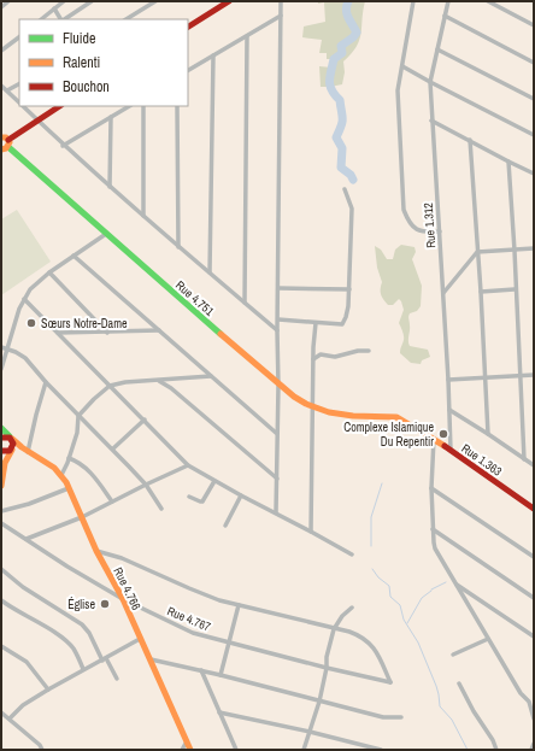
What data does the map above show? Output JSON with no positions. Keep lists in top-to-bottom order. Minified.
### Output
{"streets":{"main road":["Rue 4.751","Rue 1.363","Rue 4.766"],"street":["Rue 1.312","Rue 4.767"]},"crossings":[["Rue 1.312","Rue 1.363"],["Rue 4.751","Rue 1.363"],["Rue 4.766","Rue 4.767"]],"places":["Sœurs Notre-Dame","Complexe Islamique Du Repentir","Église"],"legend":["Fluide","Ralenti","Bouchon"]}
